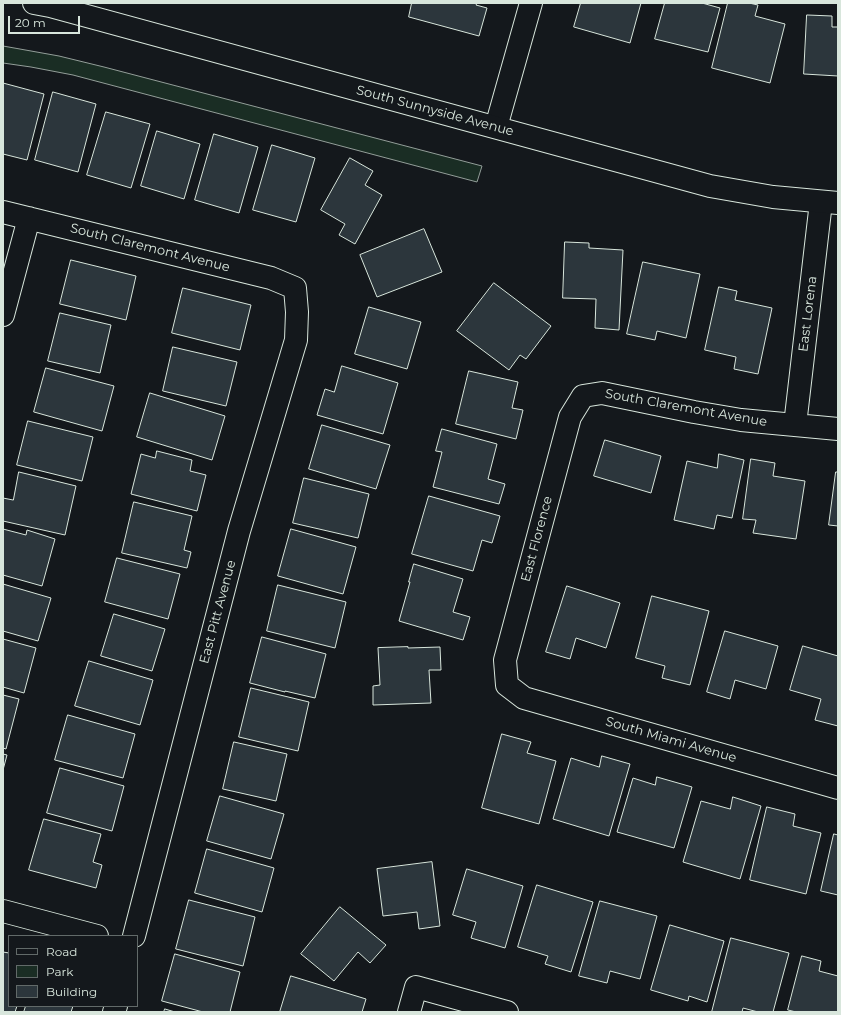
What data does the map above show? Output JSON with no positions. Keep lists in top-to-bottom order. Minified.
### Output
{"streets":{"street":["South Sunnyside Avenue","South Claremont Avenue","East Lorena","East Florence","East Pitt Avenue","South Miami Avenue"]},"crossings":[["South Sunnyside Avenue","East Lorena"],["South Claremont Avenue","East Lorena"],["South Claremont Avenue","East Florence"],["South Claremont Avenue","East Pitt Avenue"],["East Florence","South Miami Avenue"]],"legend":["Road","Park","Building"],"scale_bar":"20 m"}
